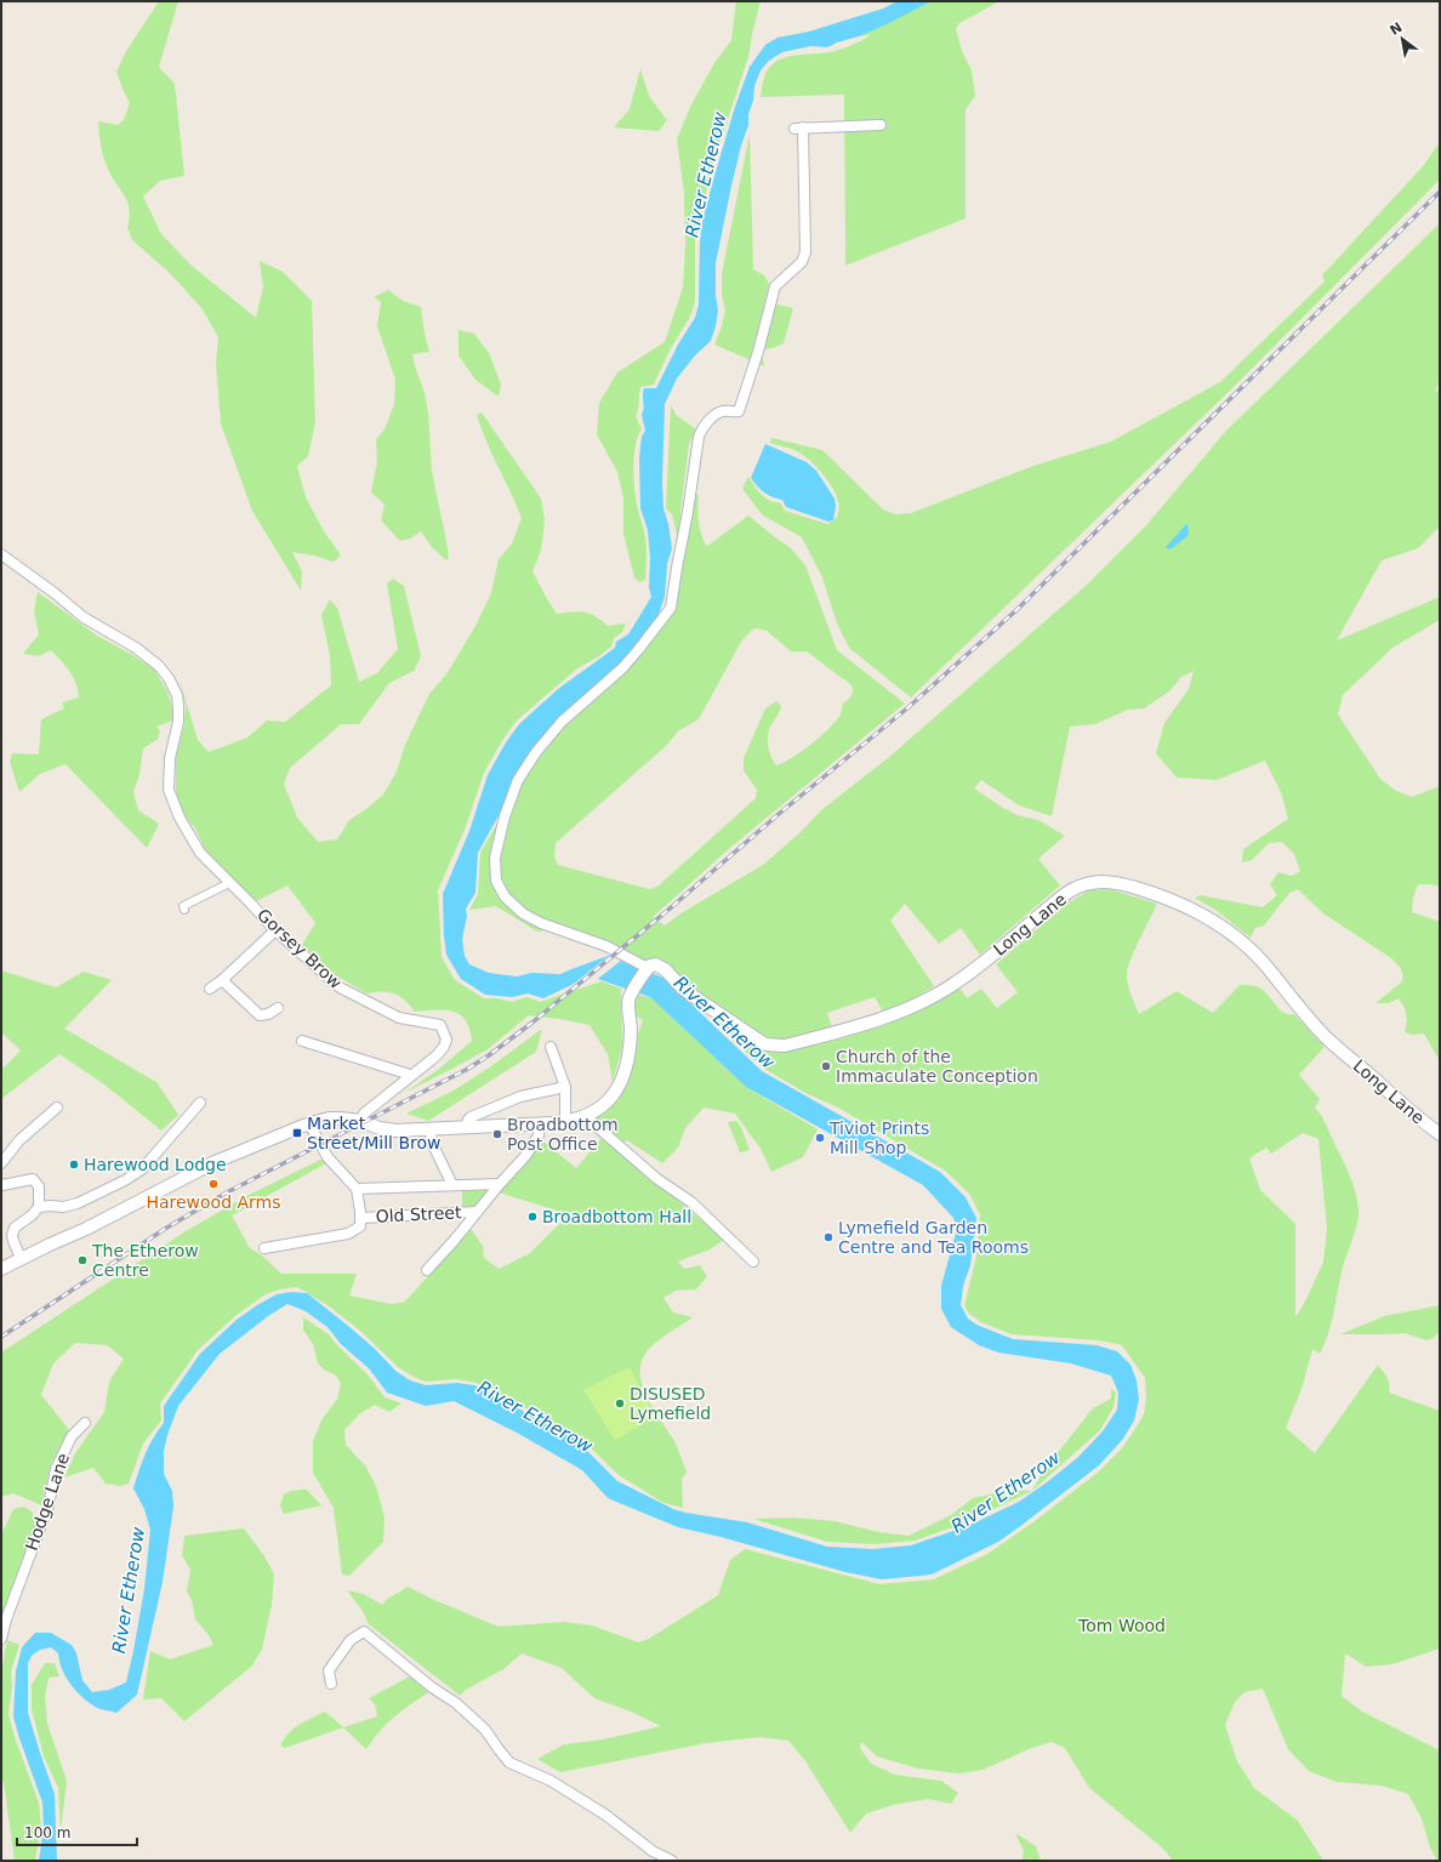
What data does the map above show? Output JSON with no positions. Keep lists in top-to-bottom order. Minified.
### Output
{"streets":{"street":["Long Lane","Gorsey Brow","Old Street","Hodge Lane"]},"water":["River Etherow"],"parks":["Tom Wood"],"places":{"other":["Church of the Immaculate Conception","Broadbottom Post Office","Tiviot Prints Mill Shop","Harewood Lodge","Harewood Arms","Broadbottom Hall","Lymefield Garden Centre and Tea Rooms","The Etherow Centre","DISUSED Lymefield"],"transit":["Market Street/Mill Brow"]},"scale_bar":"100 m","north":"top left"}
